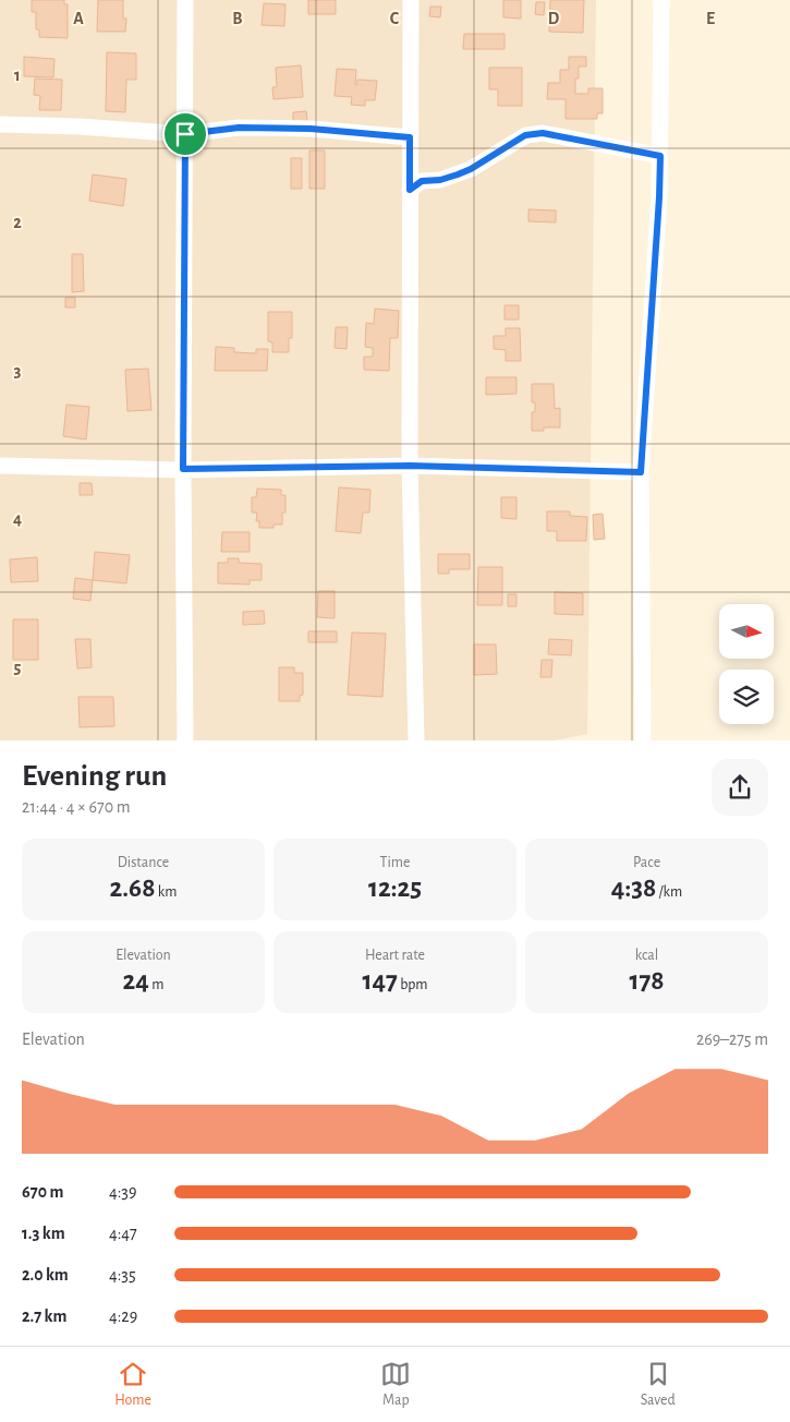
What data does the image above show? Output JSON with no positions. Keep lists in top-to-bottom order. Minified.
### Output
{"north":"right","page":{"heading":["Evening run","21:44 · 4 × 670 m"],"stats":[["Distance","2.68 km"],["Time","12:25"],["Pace","4:38 /km"],["Elevation","24 m"],["Heart rate","147 bpm"],["kcal","178"]],"chart":["Elevation","269–275 m"],"list":[{"name":"670 m","note":"4:39"},{"name":"1.3 km","note":"4:47"},{"name":"2.0 km","note":"4:35"},{"name":"2.7 km","note":"4:29"}],"tabs":["Home","Map","Saved"]},"grid":{"columns":["A","B","C","D","E"],"rows":["1","2","3","4","5"]}}
